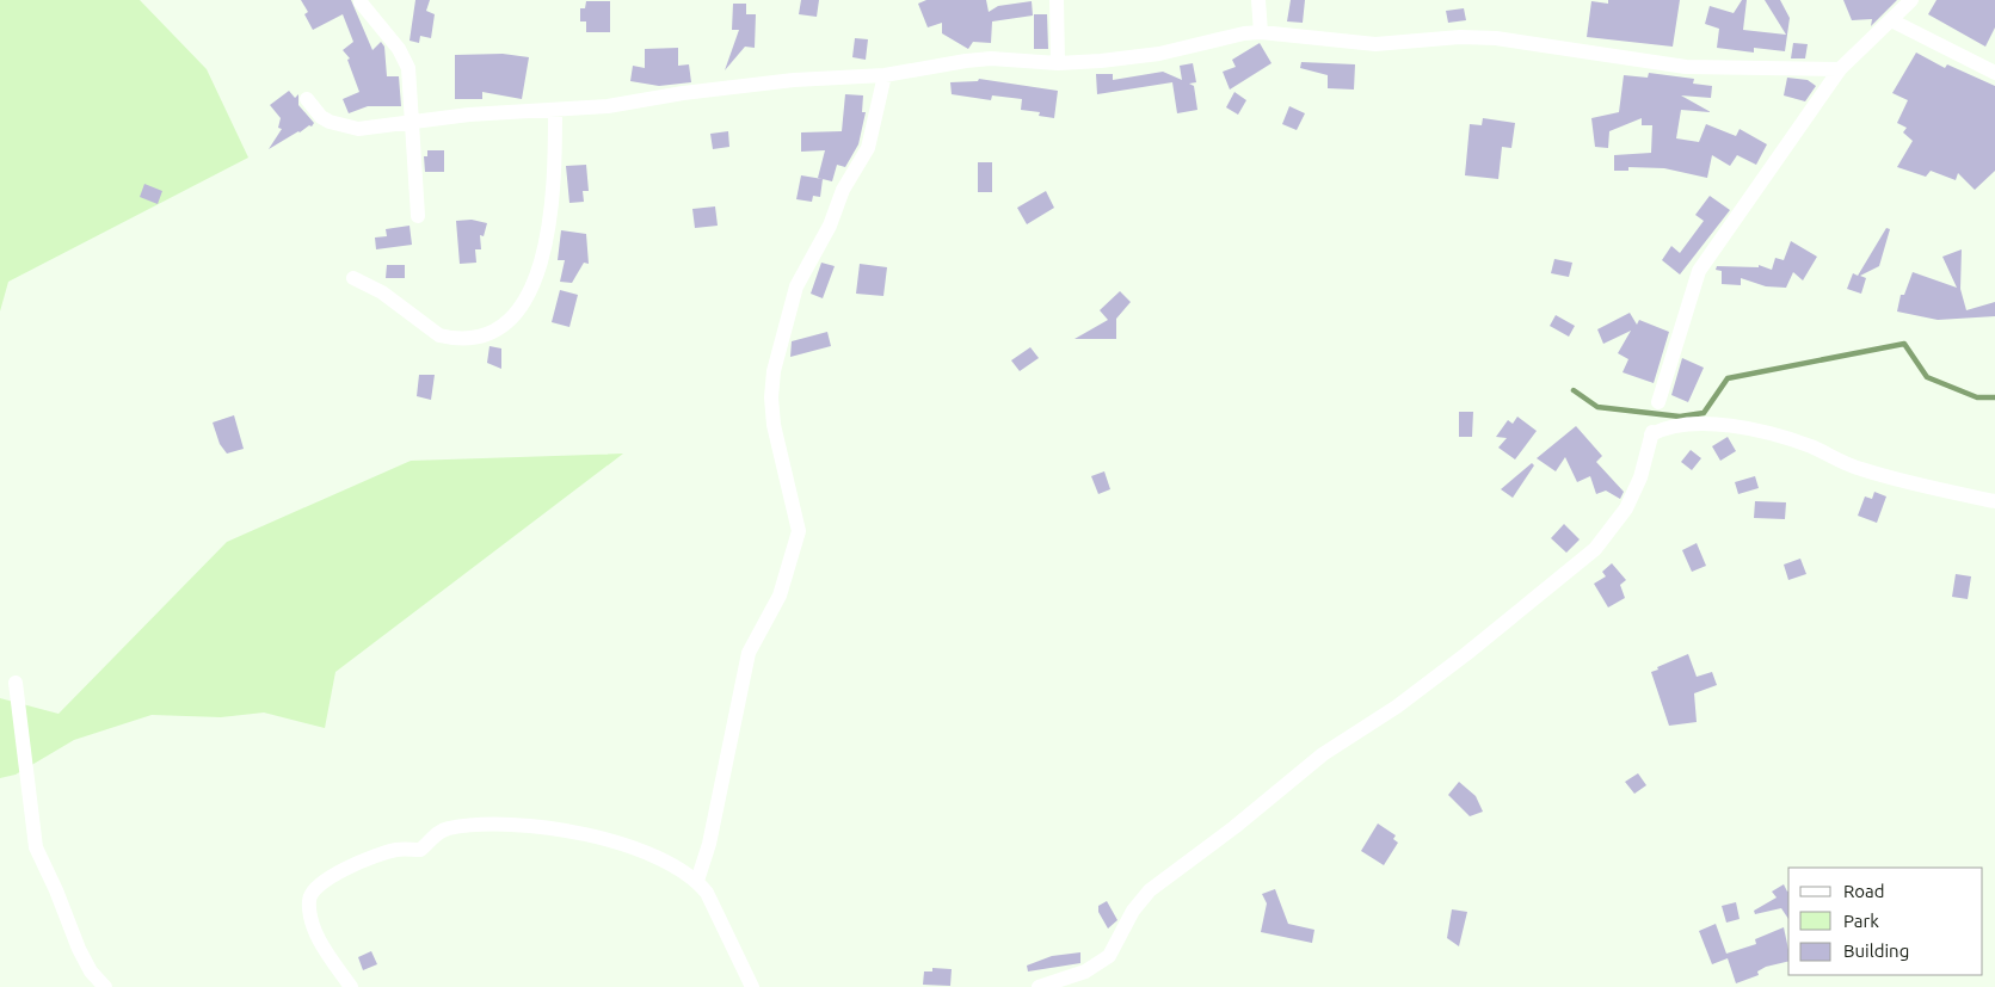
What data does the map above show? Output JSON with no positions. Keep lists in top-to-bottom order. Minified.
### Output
{"legend":["Road","Park","Building"]}
